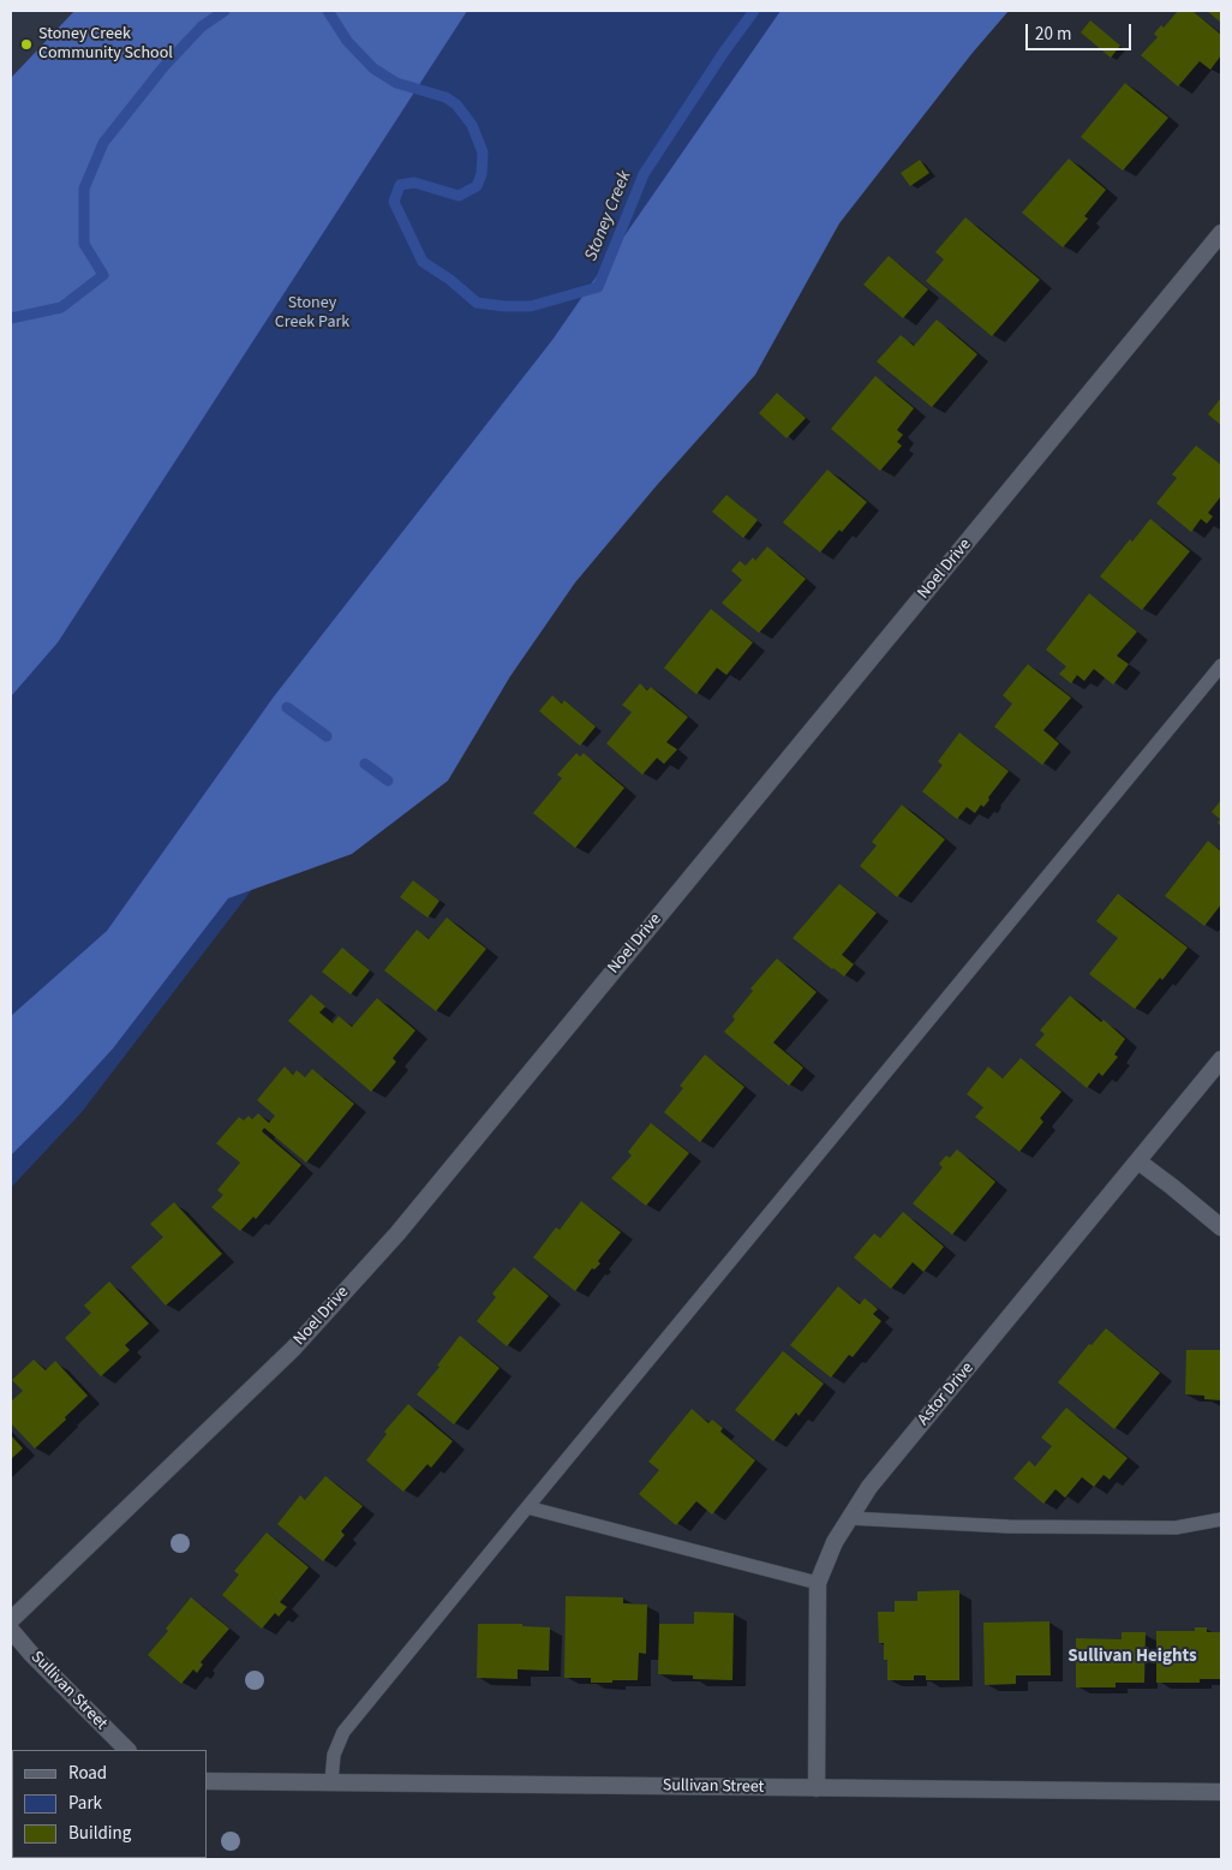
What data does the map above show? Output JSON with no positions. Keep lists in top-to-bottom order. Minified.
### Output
{"streets":{"street":["Noel Drive","Astor Drive","Sullivan Street"]},"crossings":[["Astor Drive","Sullivan Street"]],"districts":["Sullivan Heights"],"water":["Stoney Creek"],"parks":["Stoney Creek Park"],"places":["Stoney Creek Community School"],"legend":["Road","Park","Building"],"scale_bar":"20 m"}
